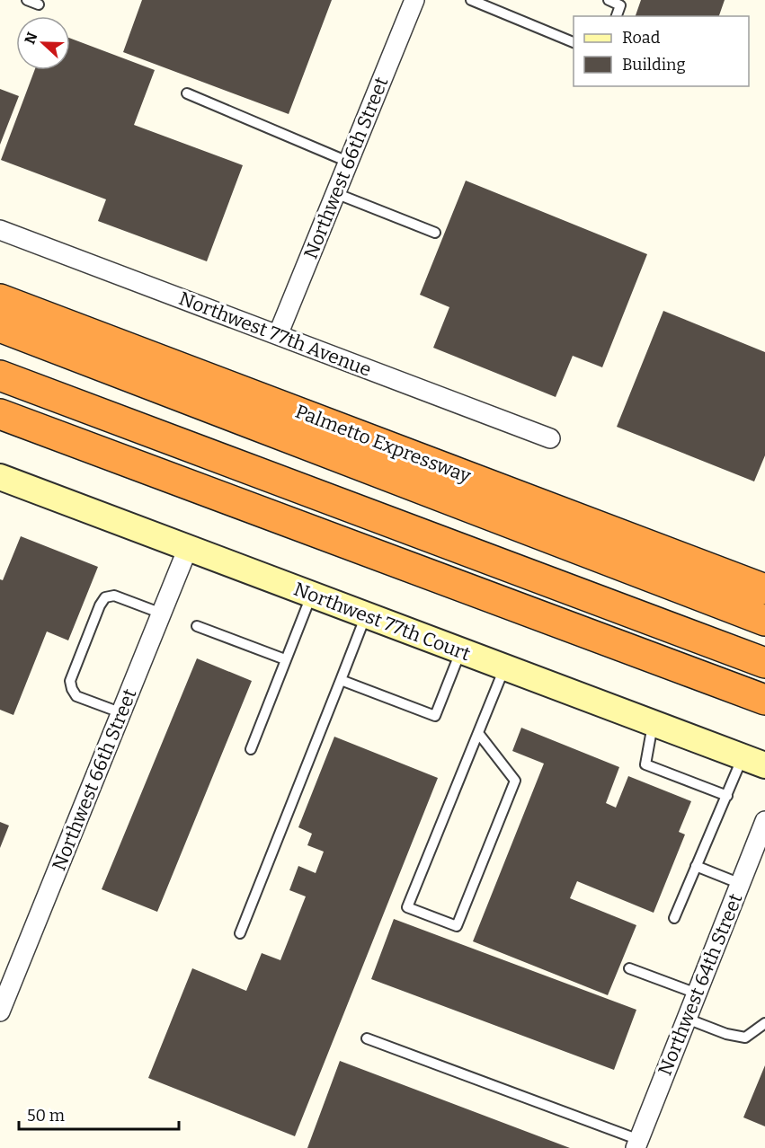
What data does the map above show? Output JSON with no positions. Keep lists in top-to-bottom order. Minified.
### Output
{"streets":{"highway":["Palmetto Expressway"],"street":["Northwest 66th Street","Northwest 77th Avenue","Northwest 77th Court","Northwest 64th Street"]},"crossings":[["Northwest 66th Street","Northwest 77th Avenue"],["Northwest 66th Street","Northwest 77th Court"]],"legend":["Road","Building"],"scale_bar":"50 m","north":"left"}
